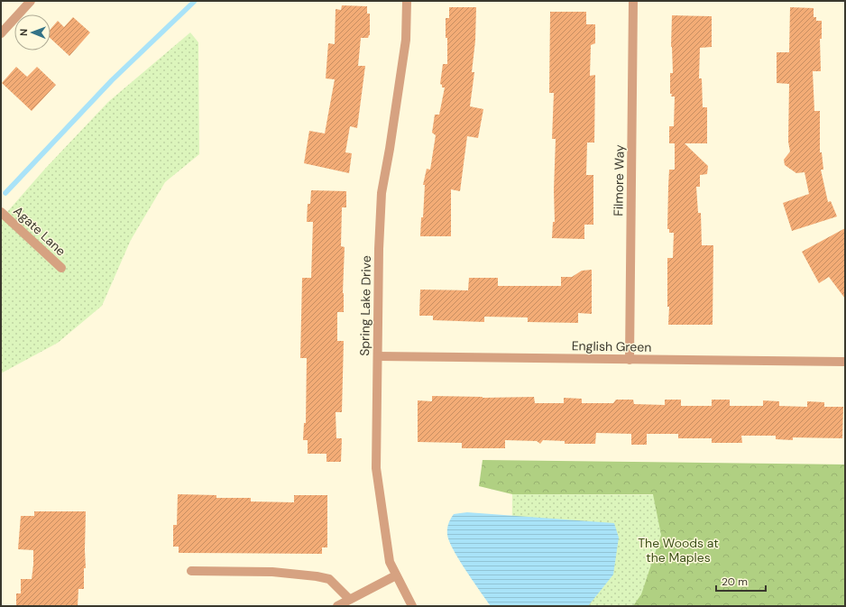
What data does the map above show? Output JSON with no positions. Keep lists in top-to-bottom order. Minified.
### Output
{"streets":{"street":["Filmore Way","Agate Lane","Spring Lake Drive","English Green"]},"crossings":[["Filmore Way","English Green"],["Spring Lake Drive","English Green"]],"parks":["The Woods at the Maples"],"scale_bar":"20 m","north":"left"}
